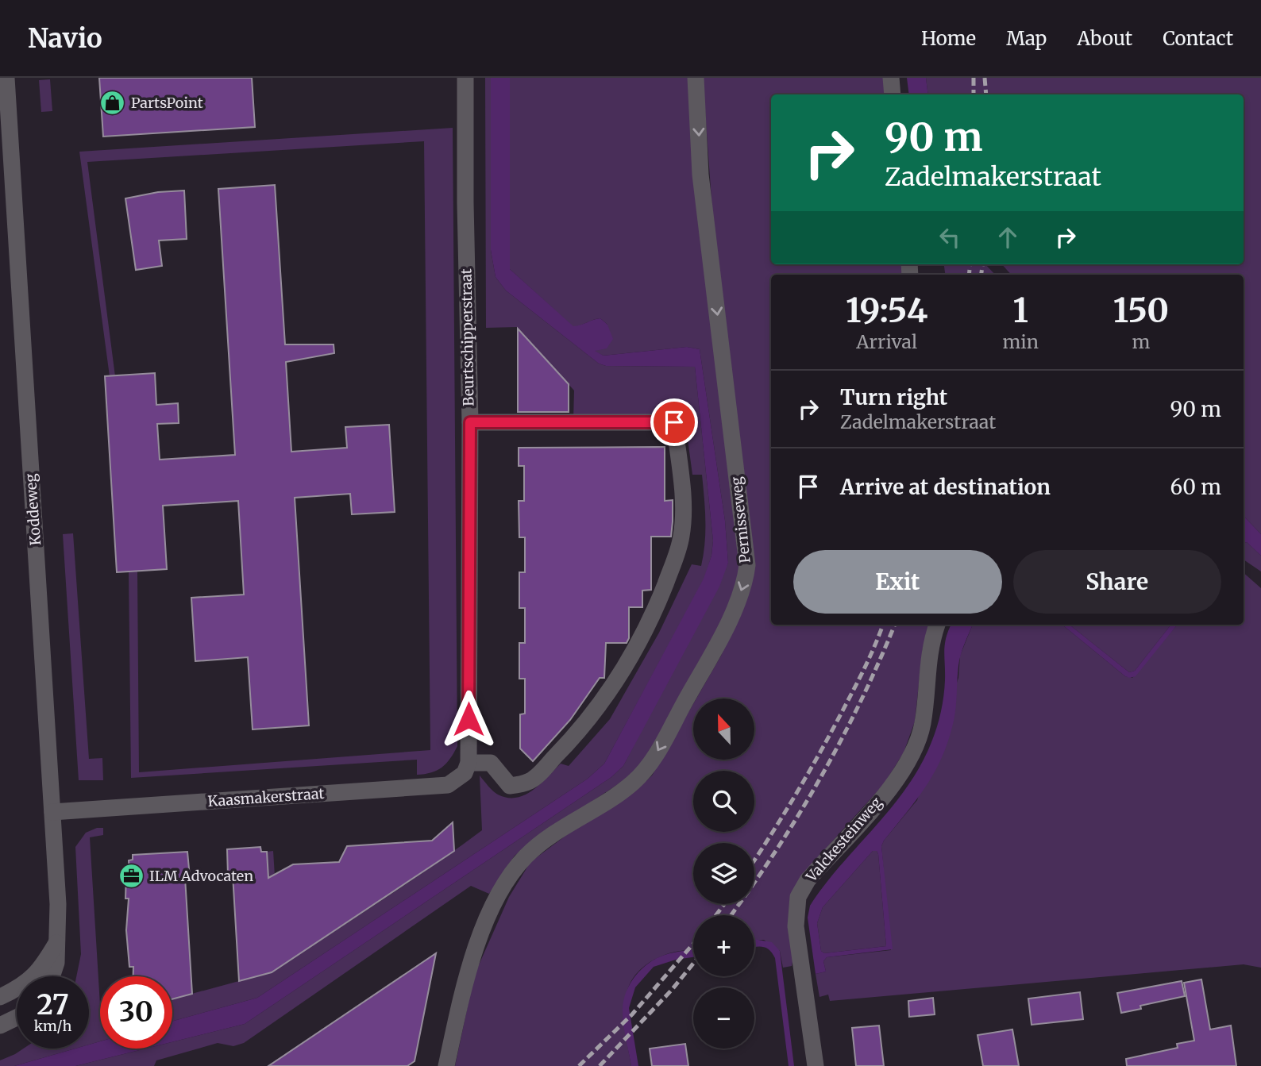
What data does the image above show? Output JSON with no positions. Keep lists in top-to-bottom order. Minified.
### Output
{"streets":{"street":["Beurtschipperstraat","Koddeweg","Pernisseweg","Kaasmakerstraat","Valckesteinweg"]},"crossings":[["Beurtschipperstraat","Kaasmakerstraat"],["Koddeweg","Kaasmakerstraat"]],"one_way":["Pernisseweg"],"places":{"shop":["PartsPoint"],"office":["ILM Advocaten"]},"north":"top","page":{"header":"Navio","nav":["Home","Map","About","Contact"],"turn":["90 m","Zadelmakerstraat"],"eta":["19:54","Arrival","1","min","150","m"],"list":[{"name":"Turn right","note":"Zadelmakerstraat","value":"90 m"},{"name":"Arrive at destination","value":"60 m"}],"buttons":["Exit","Share"],"map_buttons":["+","−"],"speed":"27 km/h","limit":"30"}}
